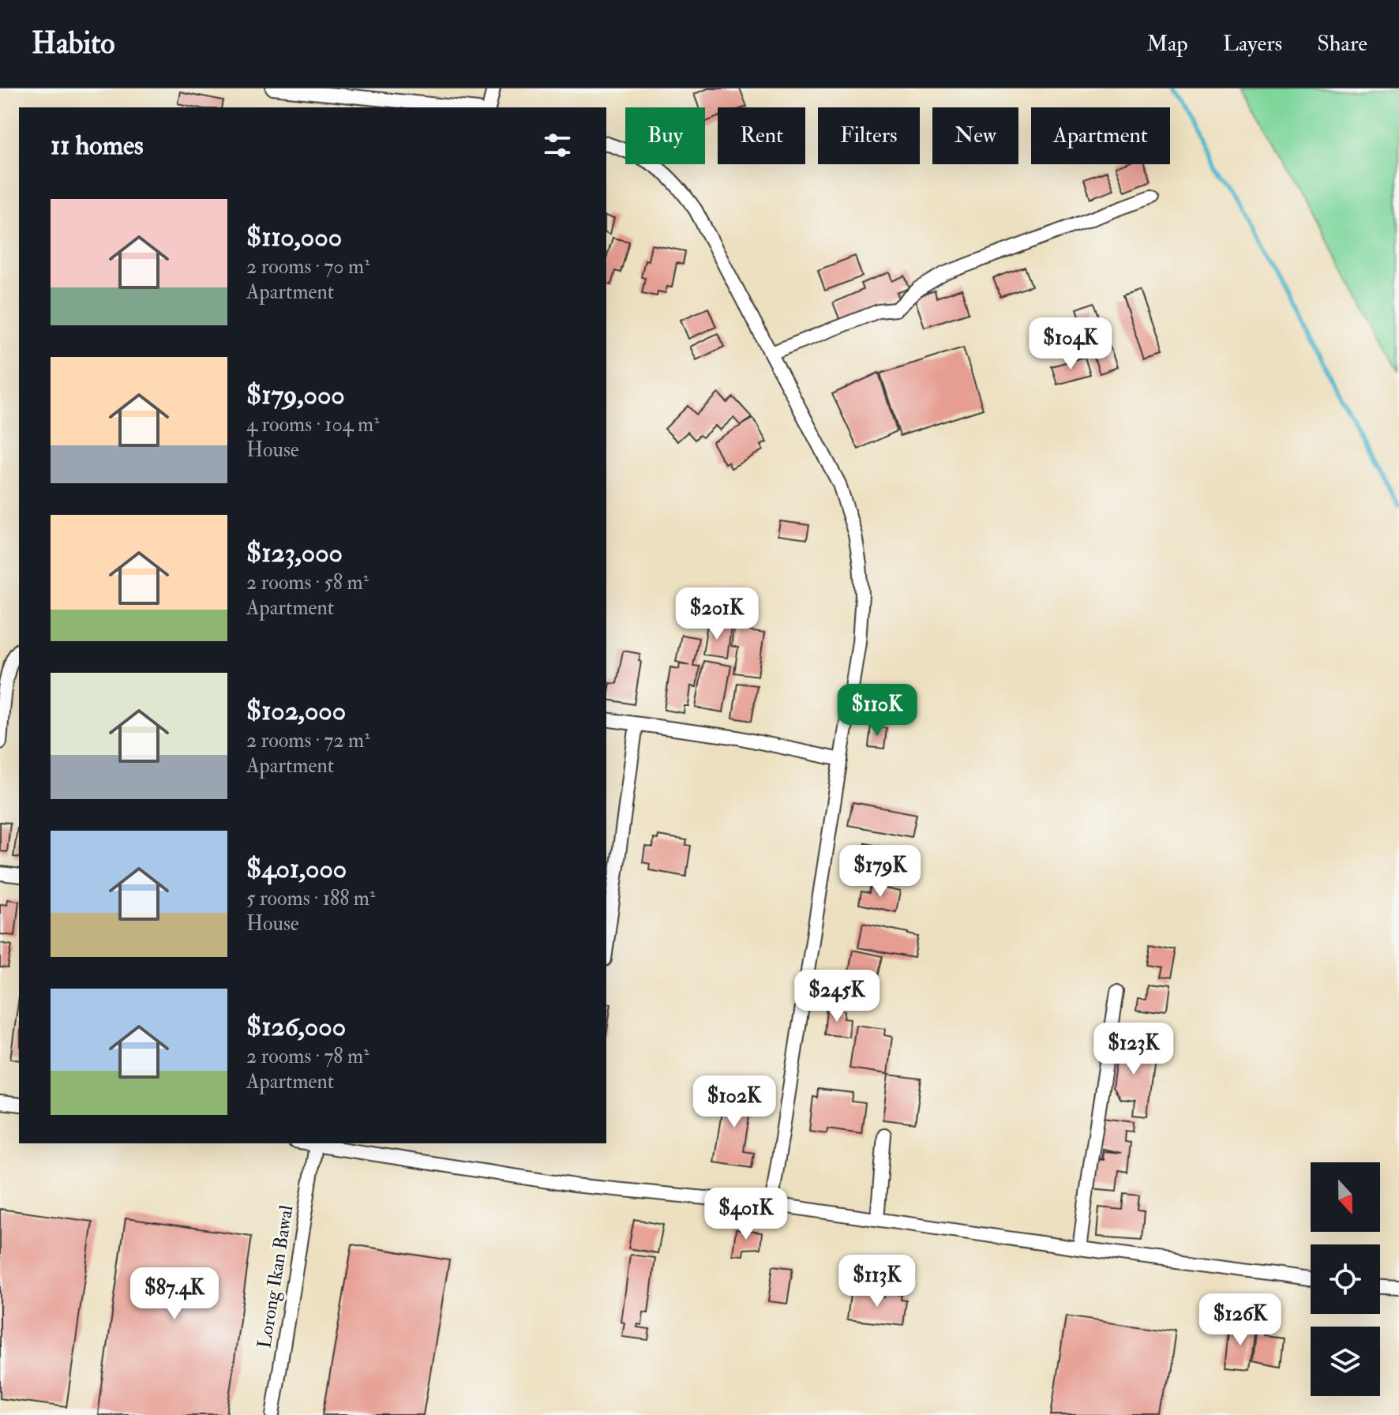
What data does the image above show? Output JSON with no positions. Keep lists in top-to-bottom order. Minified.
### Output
{"streets":{"street":["Lorong Ikan Bawal"]},"north":"bottom","page":{"header":"Habito","nav":["Map","Layers","Share"],"chip":["Buy","Rent","Filters","New","Apartment"],"heading":"11 homes","list":[{"name":"$110,000","note":"2 rooms · 70 m² · Apartment"},{"name":"$179,000","note":"4 rooms · 104 m² · House"},{"name":"$123,000","note":"2 rooms · 58 m² · Apartment"},{"name":"$102,000","note":"2 rooms · 72 m² · Apartment"},{"name":"$401,000","note":"5 rooms · 188 m² · House"},{"name":"$126,000","note":"2 rooms · 78 m² · Apartment"}],"price":["$104K","$201K","$110K","$179K","$245K","$123K","$102K","$401K","$113K","$87.4K","$126K"]}}
